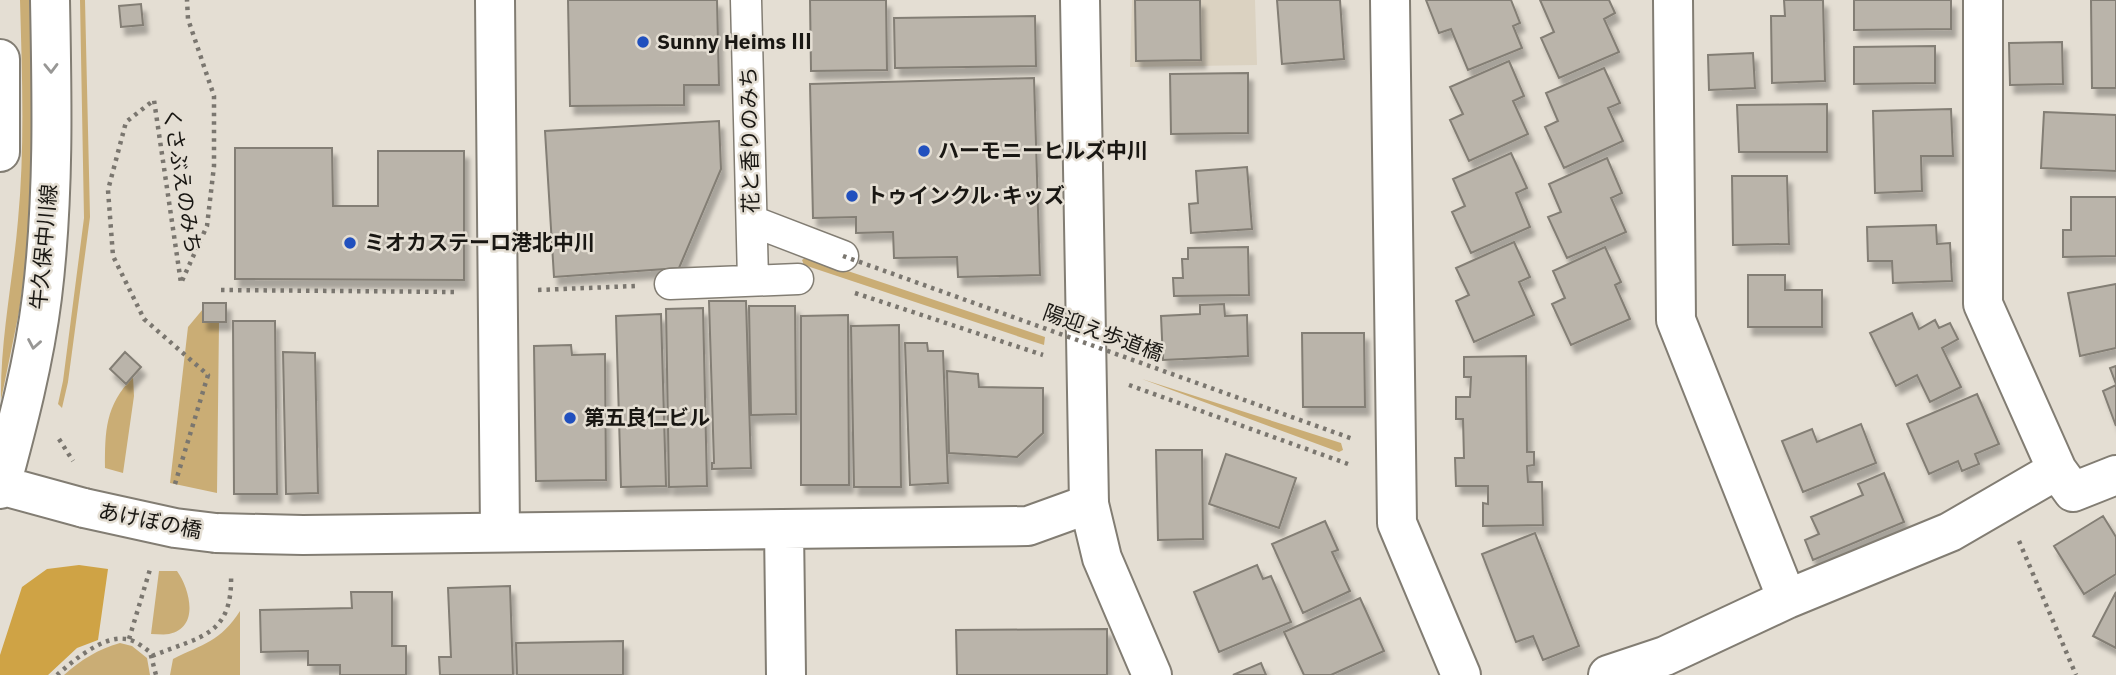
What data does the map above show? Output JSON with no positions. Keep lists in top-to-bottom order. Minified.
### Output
{"streets":{"street":["花と香りのみち","牛久保中川線","あけぼの橋"],"path":["くさぶえのみち","陽迎え歩道橋"]},"crossings":[["牛久保中川線","あけぼの橋"]],"one_way":["牛久保中川線"],"places":["Sunny Heims Ⅲ","ハーモニーヒルズ中川","トゥインクル･キッズ","ミオカステーロ港北中川","第五良仁ビル"]}
